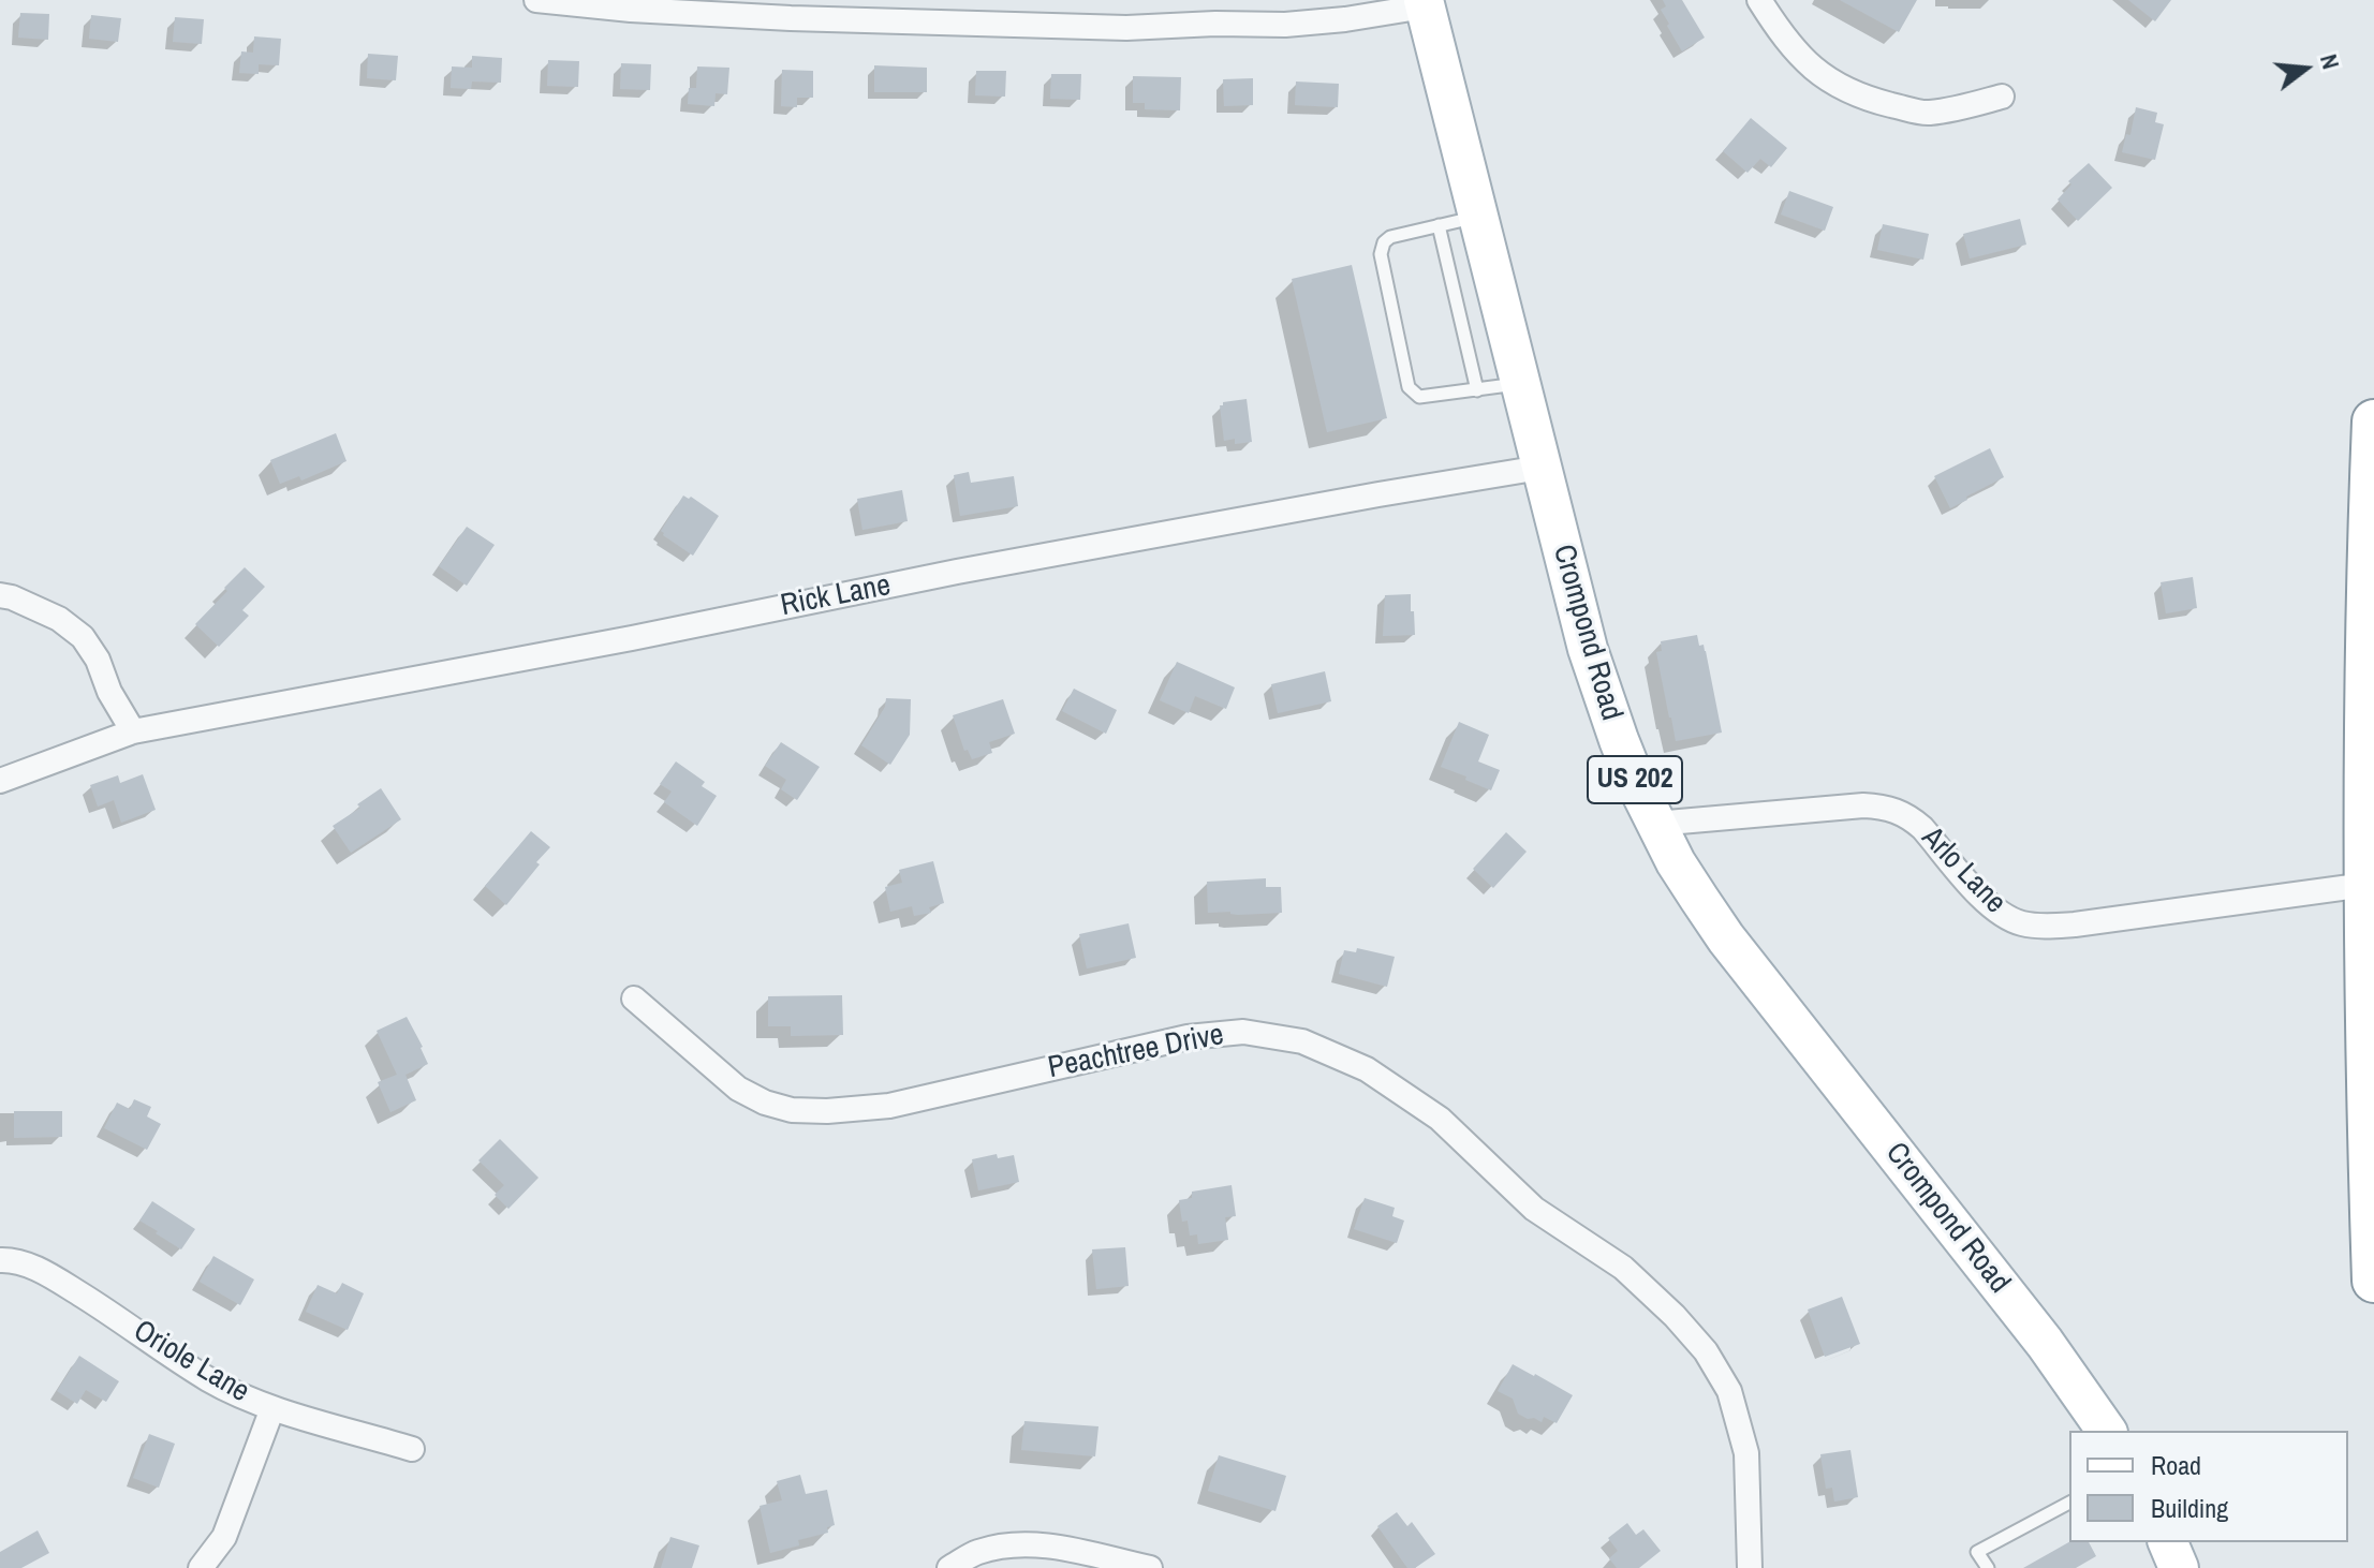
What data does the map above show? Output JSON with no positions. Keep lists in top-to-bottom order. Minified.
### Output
{"streets":{"main road":["Crompond Road","US 202"],"street":["Rick Lane","Arlo Lane","Peachtree Drive","Oriole Lane"]},"crossings":[["Rick Lane","Crompond Road"],["Crompond Road","Arlo Lane"]],"legend":["Road","Building"],"north":"right"}
